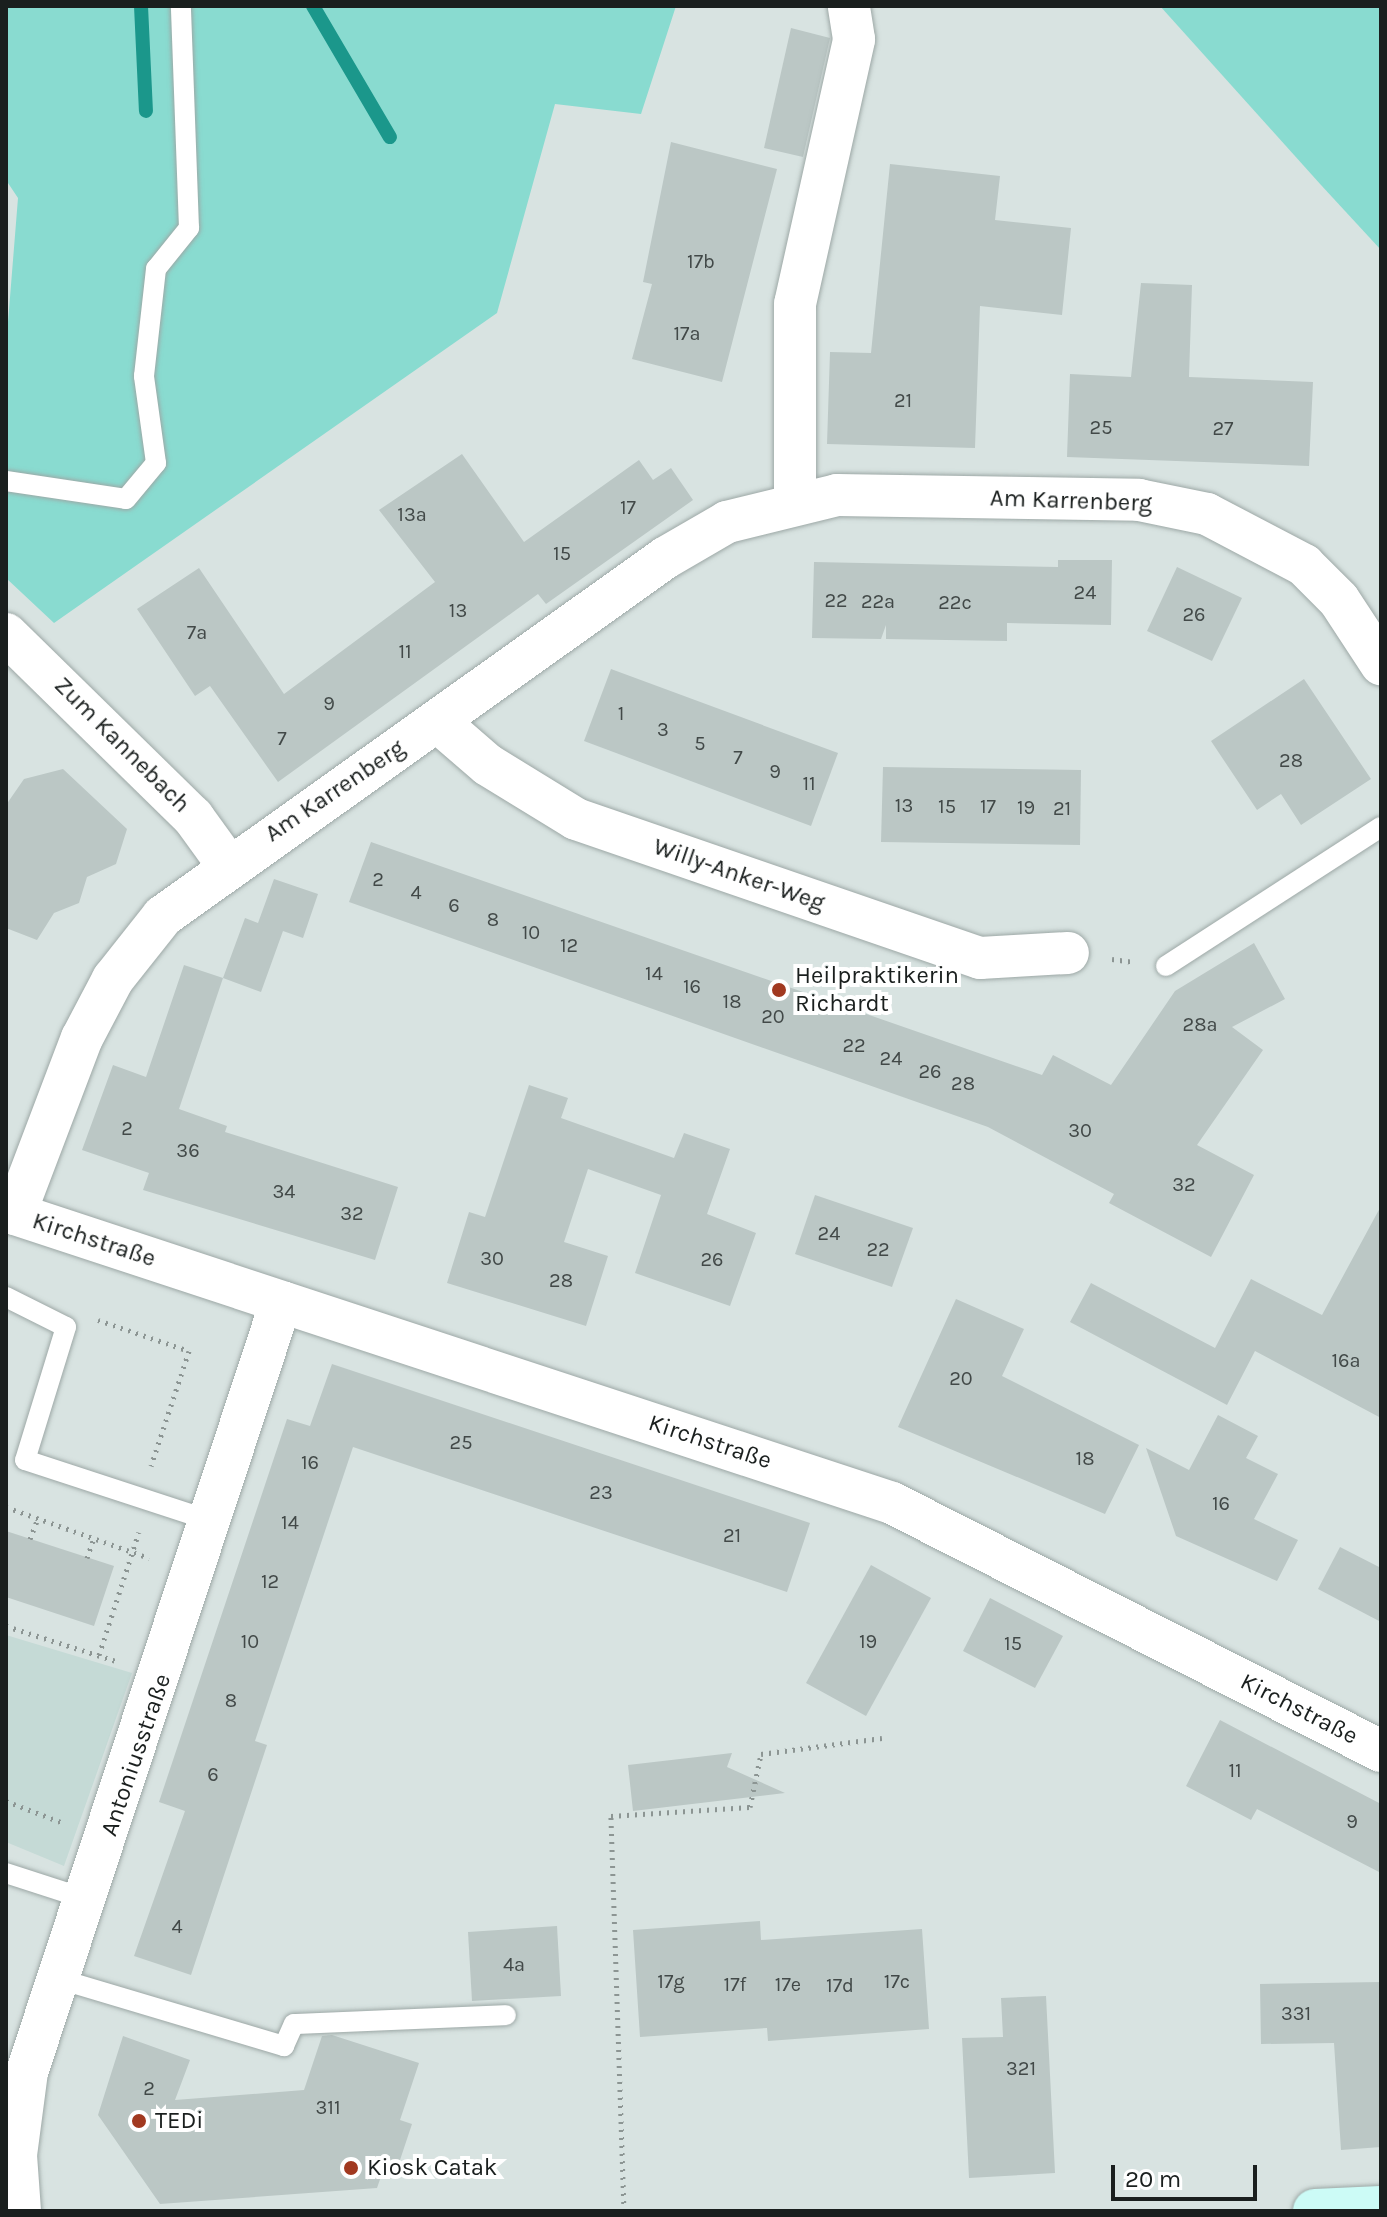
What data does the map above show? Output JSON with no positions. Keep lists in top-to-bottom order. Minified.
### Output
{"streets":{"street":["Am Karrenberg","Zum Kannebach","Willy-Anker-Weg","Kirchstraße","Antoniusstraße"]},"crossings":[["Am Karrenberg","Zum Kannebach"],["Am Karrenberg","Willy-Anker-Weg"],["Am Karrenberg","Kirchstraße"],["Kirchstraße","Antoniusstraße"]],"places":["Heilpraktikerin Richardt","TEDi","Kiosk Catak"],"house_numbers":["17b","17a","21","25","27","17","13a","15","24","22","22a","22c","13","26","7a","11","9","1","3","7","5","7","28","9","11","13","15","17","19","21","2","4","6","8","10","12","14","16","18","20","28a","22","24","26","28","2","30","36","32","34","32","24","22","30","26","28","16a","20","25","18","16","23","16","14","21","12","10","19","15","8","11","6","9","4","4a","17g","17c","17f","17e","17d","331","321","2","311"],"scale_bar":"20 m"}
